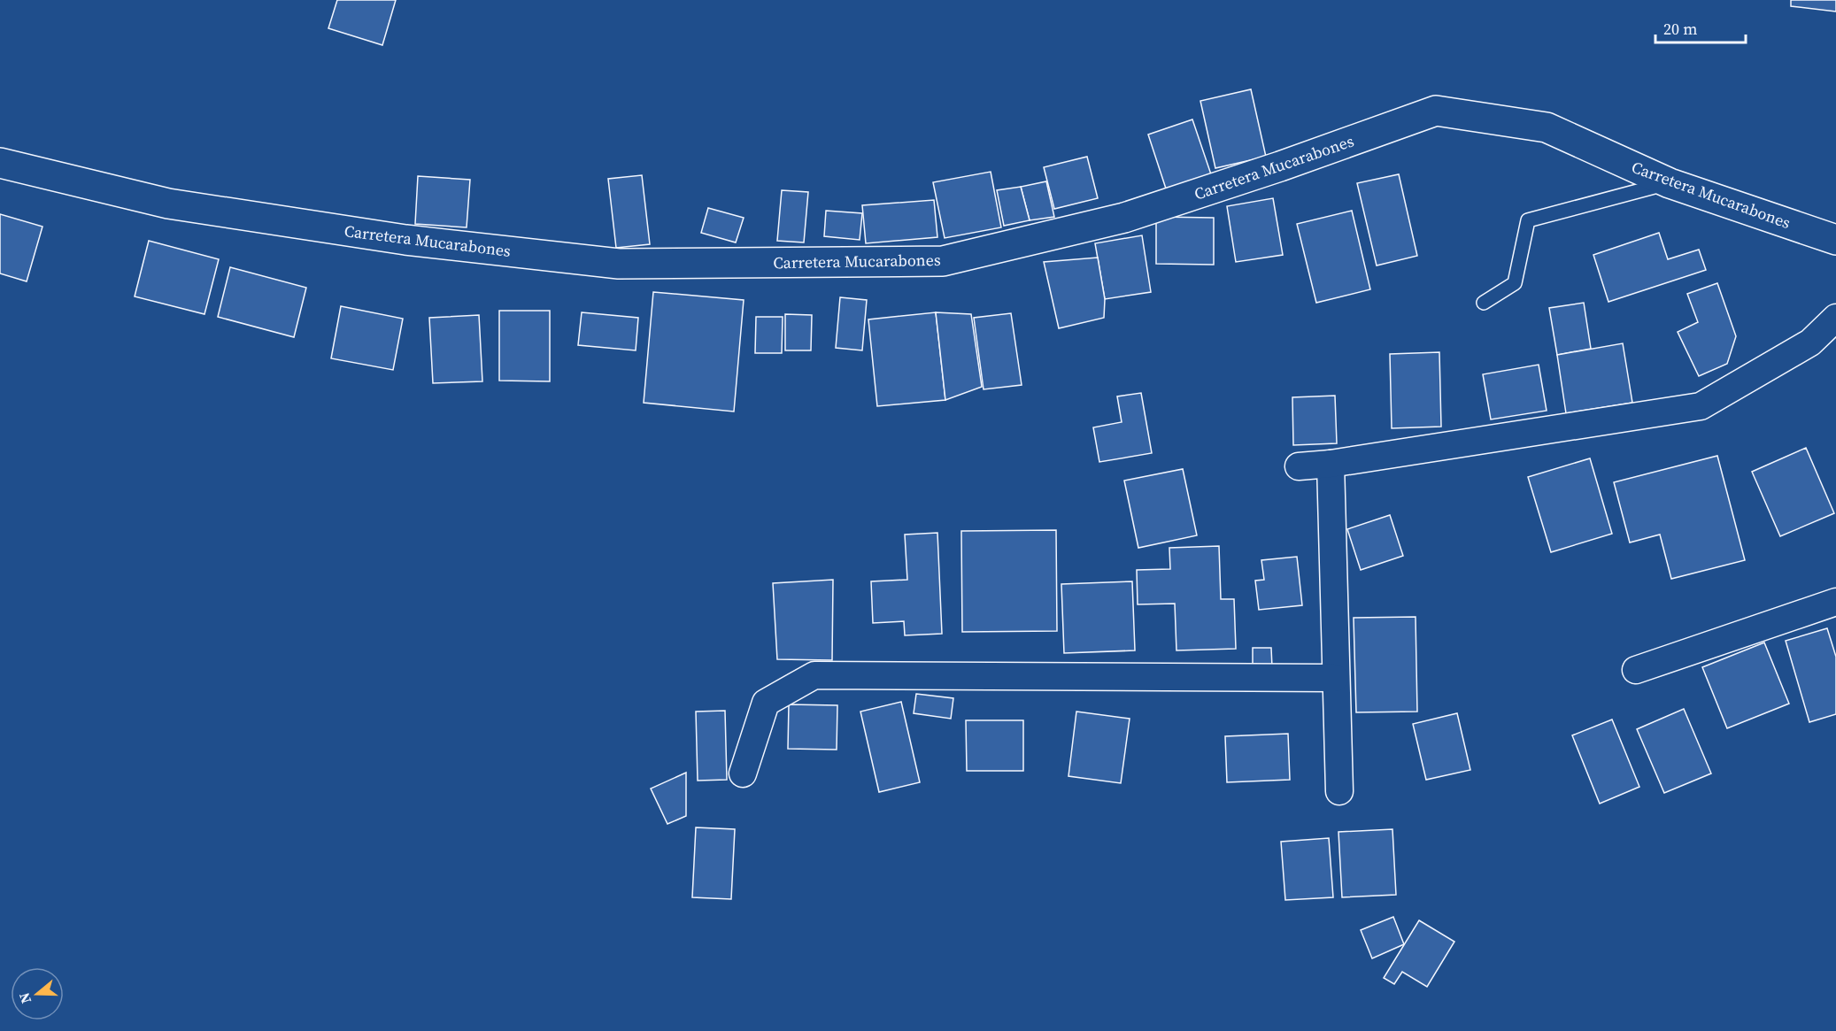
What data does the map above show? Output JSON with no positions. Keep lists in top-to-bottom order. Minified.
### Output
{"streets":{"street":["Carretera Mucarabones"]},"scale_bar":"20 m","north":"left"}
